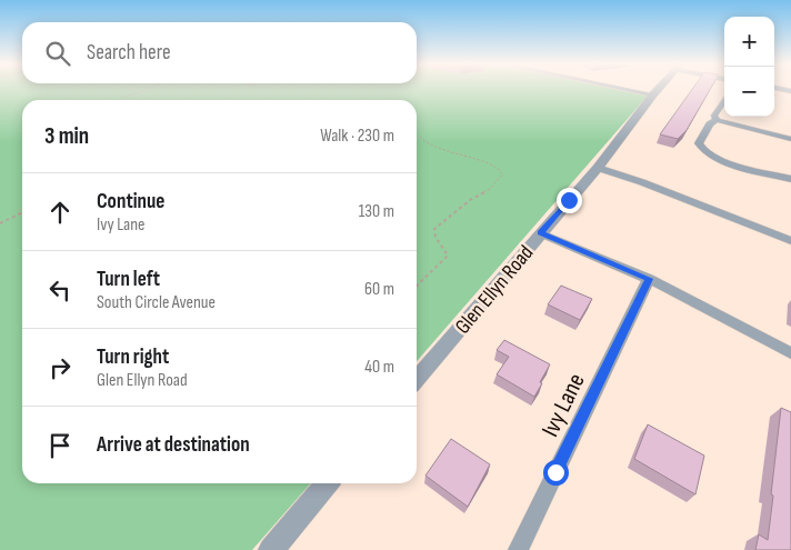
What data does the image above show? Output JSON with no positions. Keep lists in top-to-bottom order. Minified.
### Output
{"streets":{"street":["Glen Ellyn Road","Ivy Lane"]},"page":{"map_buttons":["+","−"],"search":"Search here","heading":["3 min","Walk · 230 m"],"list":[["Continue","Ivy Lane","130 m"],["Turn left","South Circle Avenue","60 m"],["Turn right","Glen Ellyn Road","40 m"],"Arrive at destination"]}}
